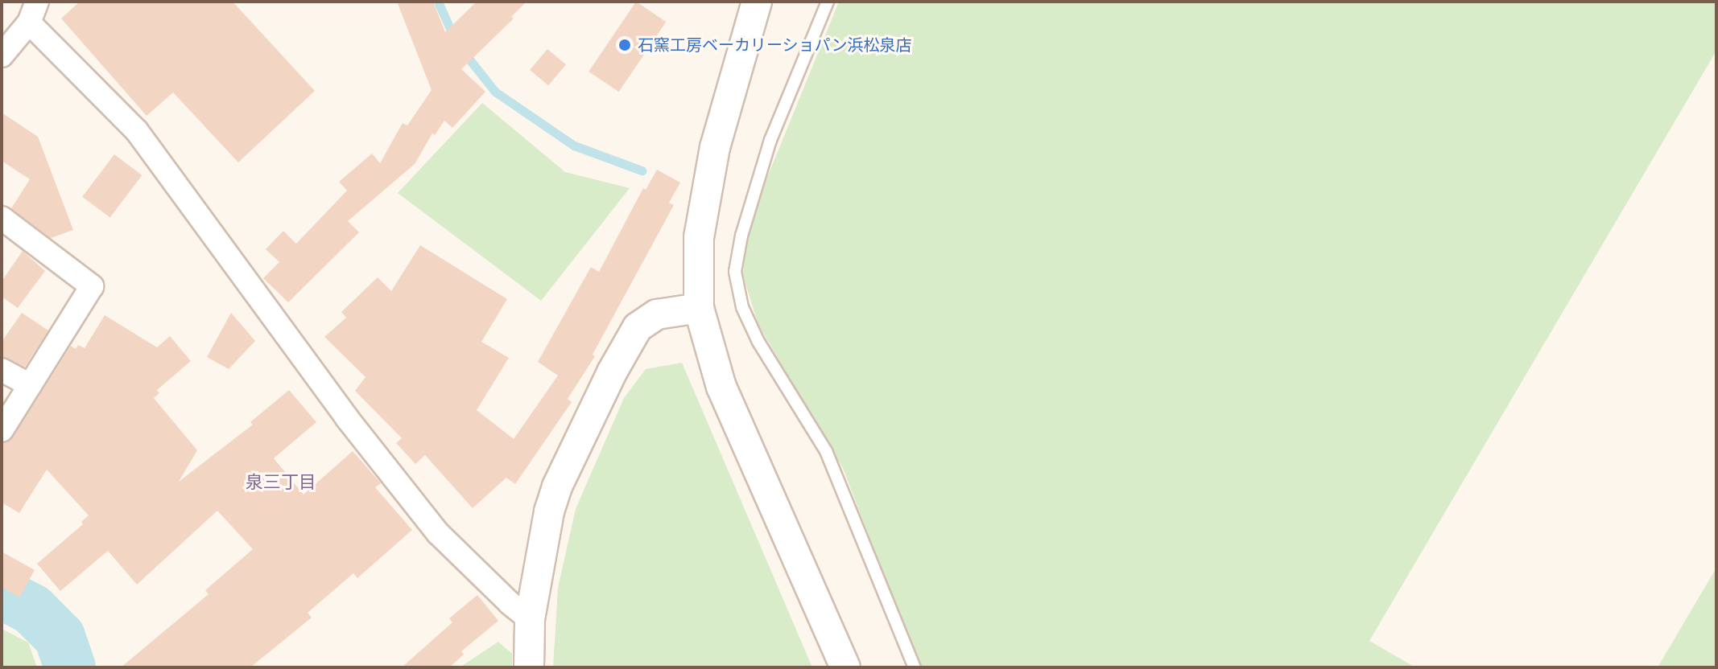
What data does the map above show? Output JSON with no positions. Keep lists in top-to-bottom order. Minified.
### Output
{"districts":["泉三丁目"],"places":["石窯工房ベーカリーショパン浜松泉店"]}
